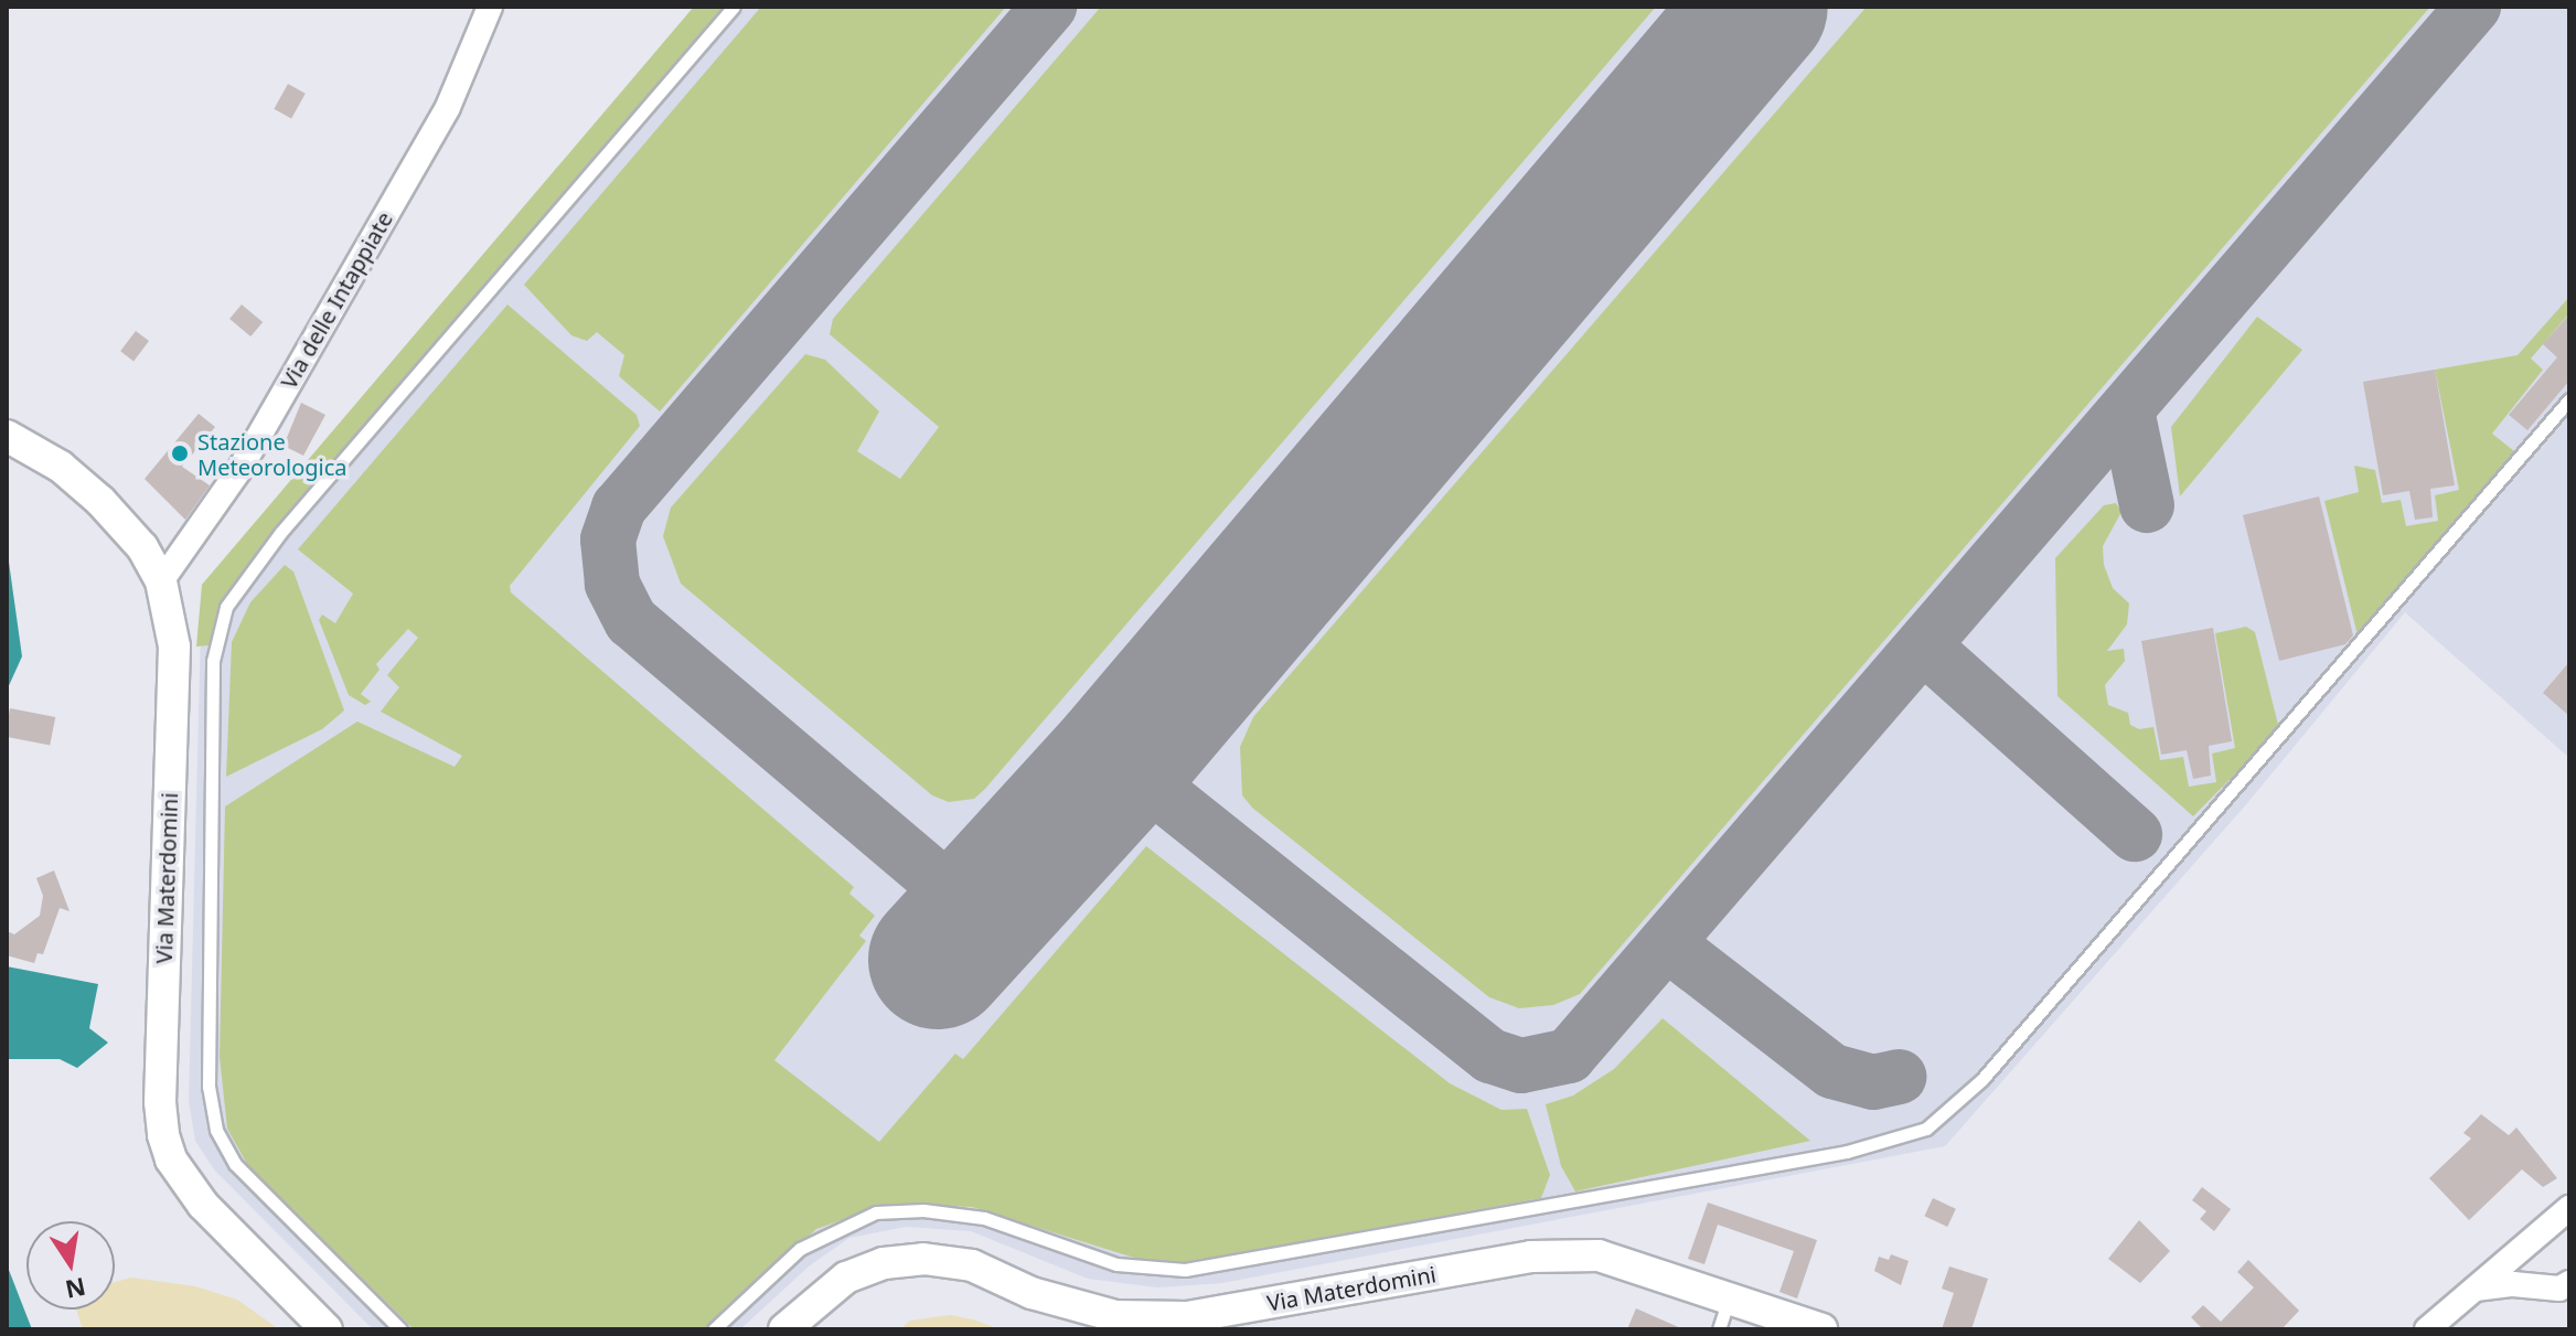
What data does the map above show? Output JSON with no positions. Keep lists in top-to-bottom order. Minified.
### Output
{"streets":{"street":["Via delle Intappiate","Via Materdomini"]},"crossings":[["Via delle Intappiate","Via Materdomini"]],"places":["Stazione Meteorologica"],"north":"bottom"}
